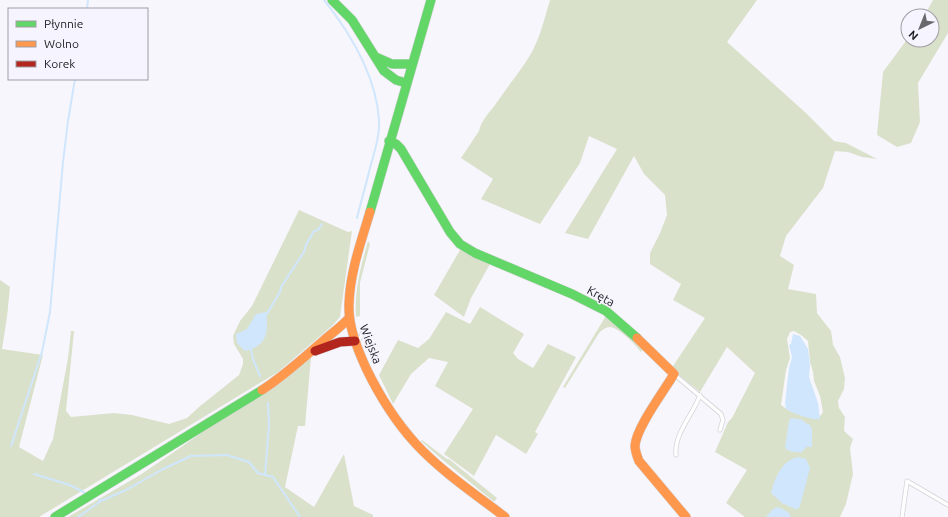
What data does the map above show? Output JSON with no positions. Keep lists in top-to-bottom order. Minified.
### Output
{"streets":{"street":["Kręta","Wiejska"]},"crossings":[["Kręta","Wiejska"]],"legend":["Płynnie","Wolno","Korek"],"north":"bottom left"}
